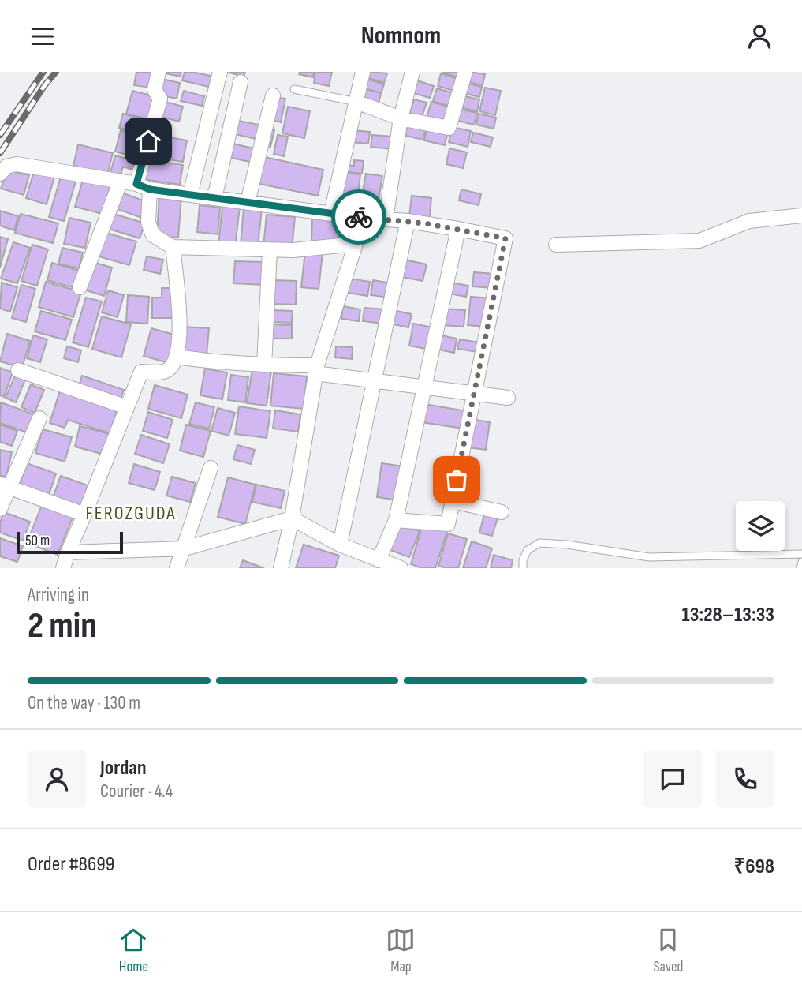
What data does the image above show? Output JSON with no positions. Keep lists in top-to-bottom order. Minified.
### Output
{"districts":["FEROZGUDA"],"scale_bar":"50 m","page":{"header":"Nomnom","scale":"50 m","heading":["2 min","Arriving in","13:28–13:33"],"panel":["Jordan","Courier · 4.4","Order #8699","₹698"],"bar":"On the way · 130 m","tabs":["Home","Map","Saved"]}}
